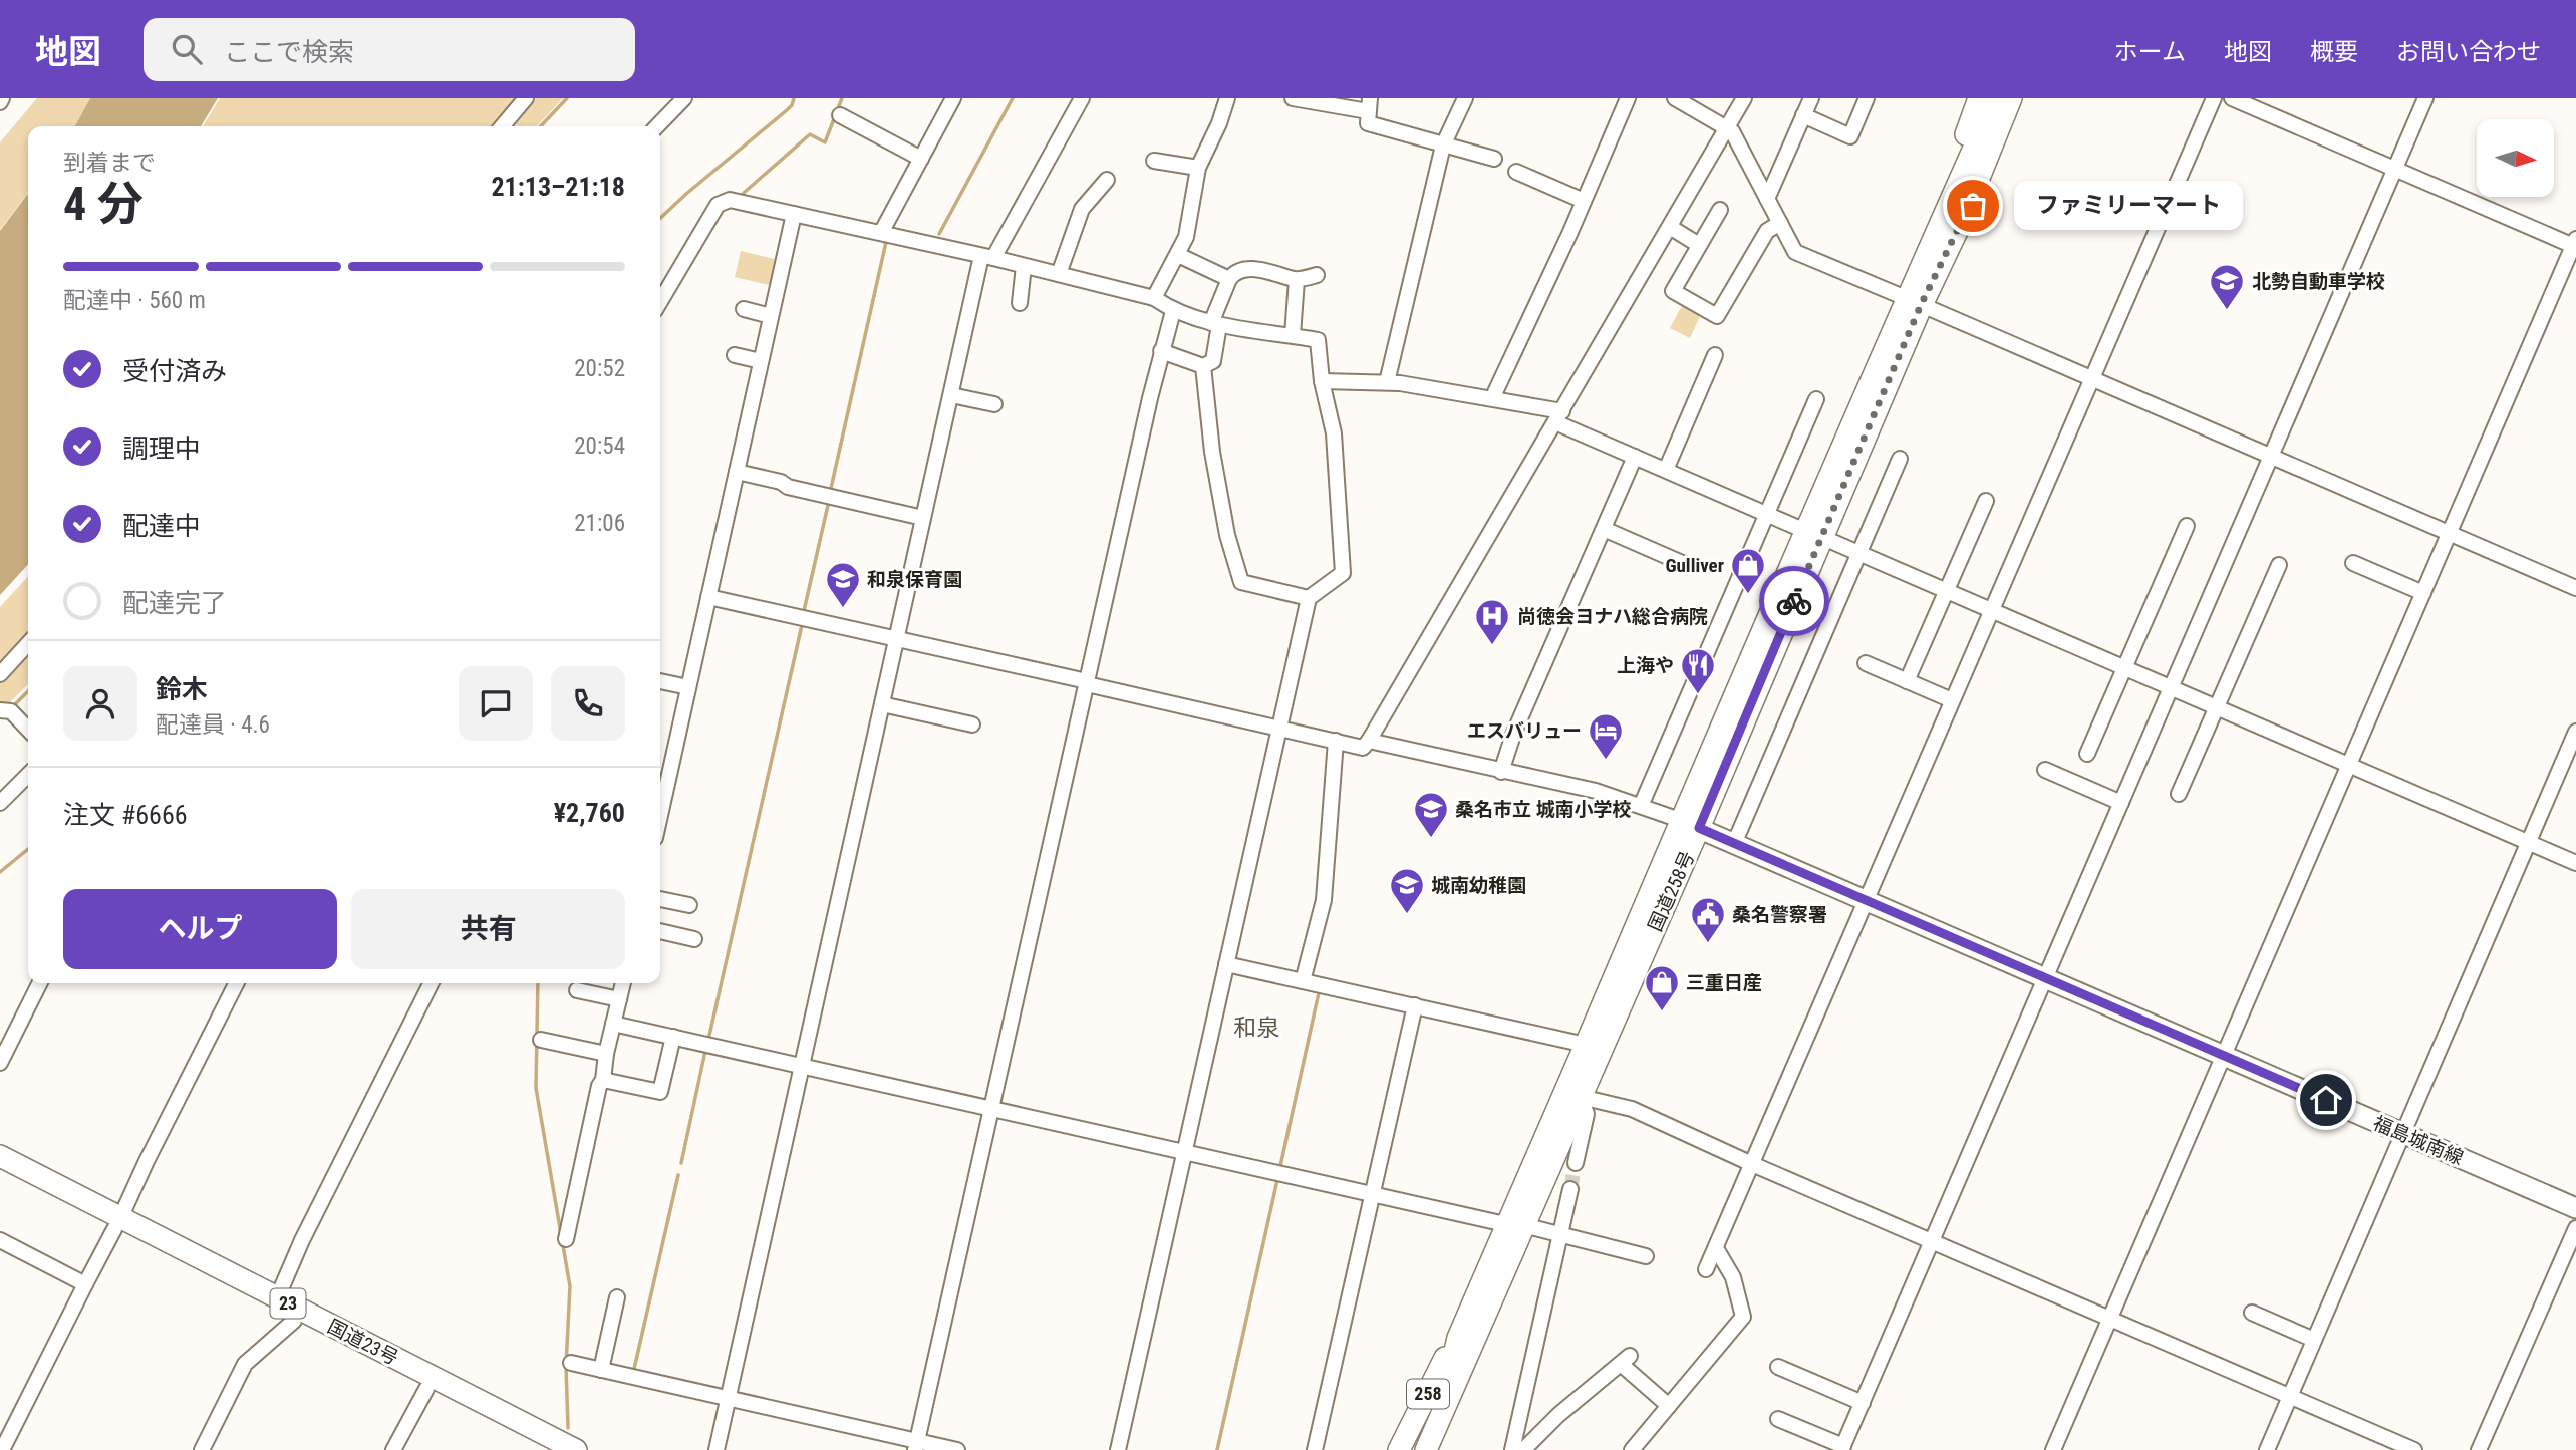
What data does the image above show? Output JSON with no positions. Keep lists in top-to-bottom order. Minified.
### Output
{"streets":{"highway":["国道258号","23","国道23号","258"],"main road":["福島城南線"]},"crossings":[["国道258号","福島城南線"],["国道258号","258"]],"districts":["和泉"],"places":{"other":["ファミリーマート"],"school or university":["北勢自動車学校","和泉保育園","桑名市立 城南小学校","城南幼稚園"],"shop":["Gulliver","三重日産"],"hospital":["尚徳会ヨナハ総合病院"],"restaurant":["上海や"],"hotel":["エスバリュー"],"public building":["桑名警察署"]},"north":"right","page":{"header":"地図","search":"ここで検索","nav":["ホーム","地図","概要","お問い合わせ"],"heading":["4 分","到着まで","21:13–21:18"],"panel":["鈴木","配達員 · 4.6","注文 #6666","¥2,760"],"bubble":"ファミリーマート","bar":"配達中 · 560 m","list":[["受付済み","20:52"],["調理中","20:54"],["配達中","21:06"],"配達完了"],"buttons":["ヘルプ","共有"]}}
